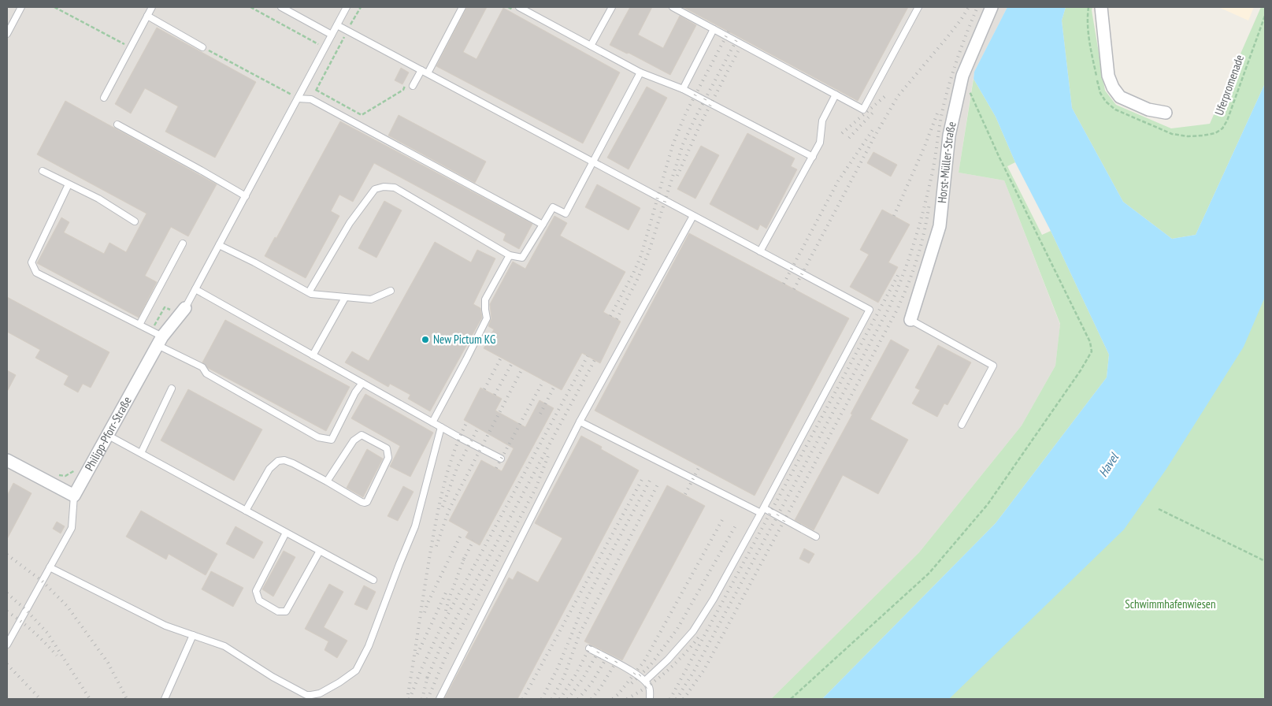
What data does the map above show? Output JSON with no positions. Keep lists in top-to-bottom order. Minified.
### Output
{"streets":{"street":["Horst-Müller-Straße","Philipp-Pforr-Straße"],"path":["Uferpromenade"]},"water":["Havel"],"parks":["Schwimmhafenwiesen"],"places":["New Pictum KG"]}
